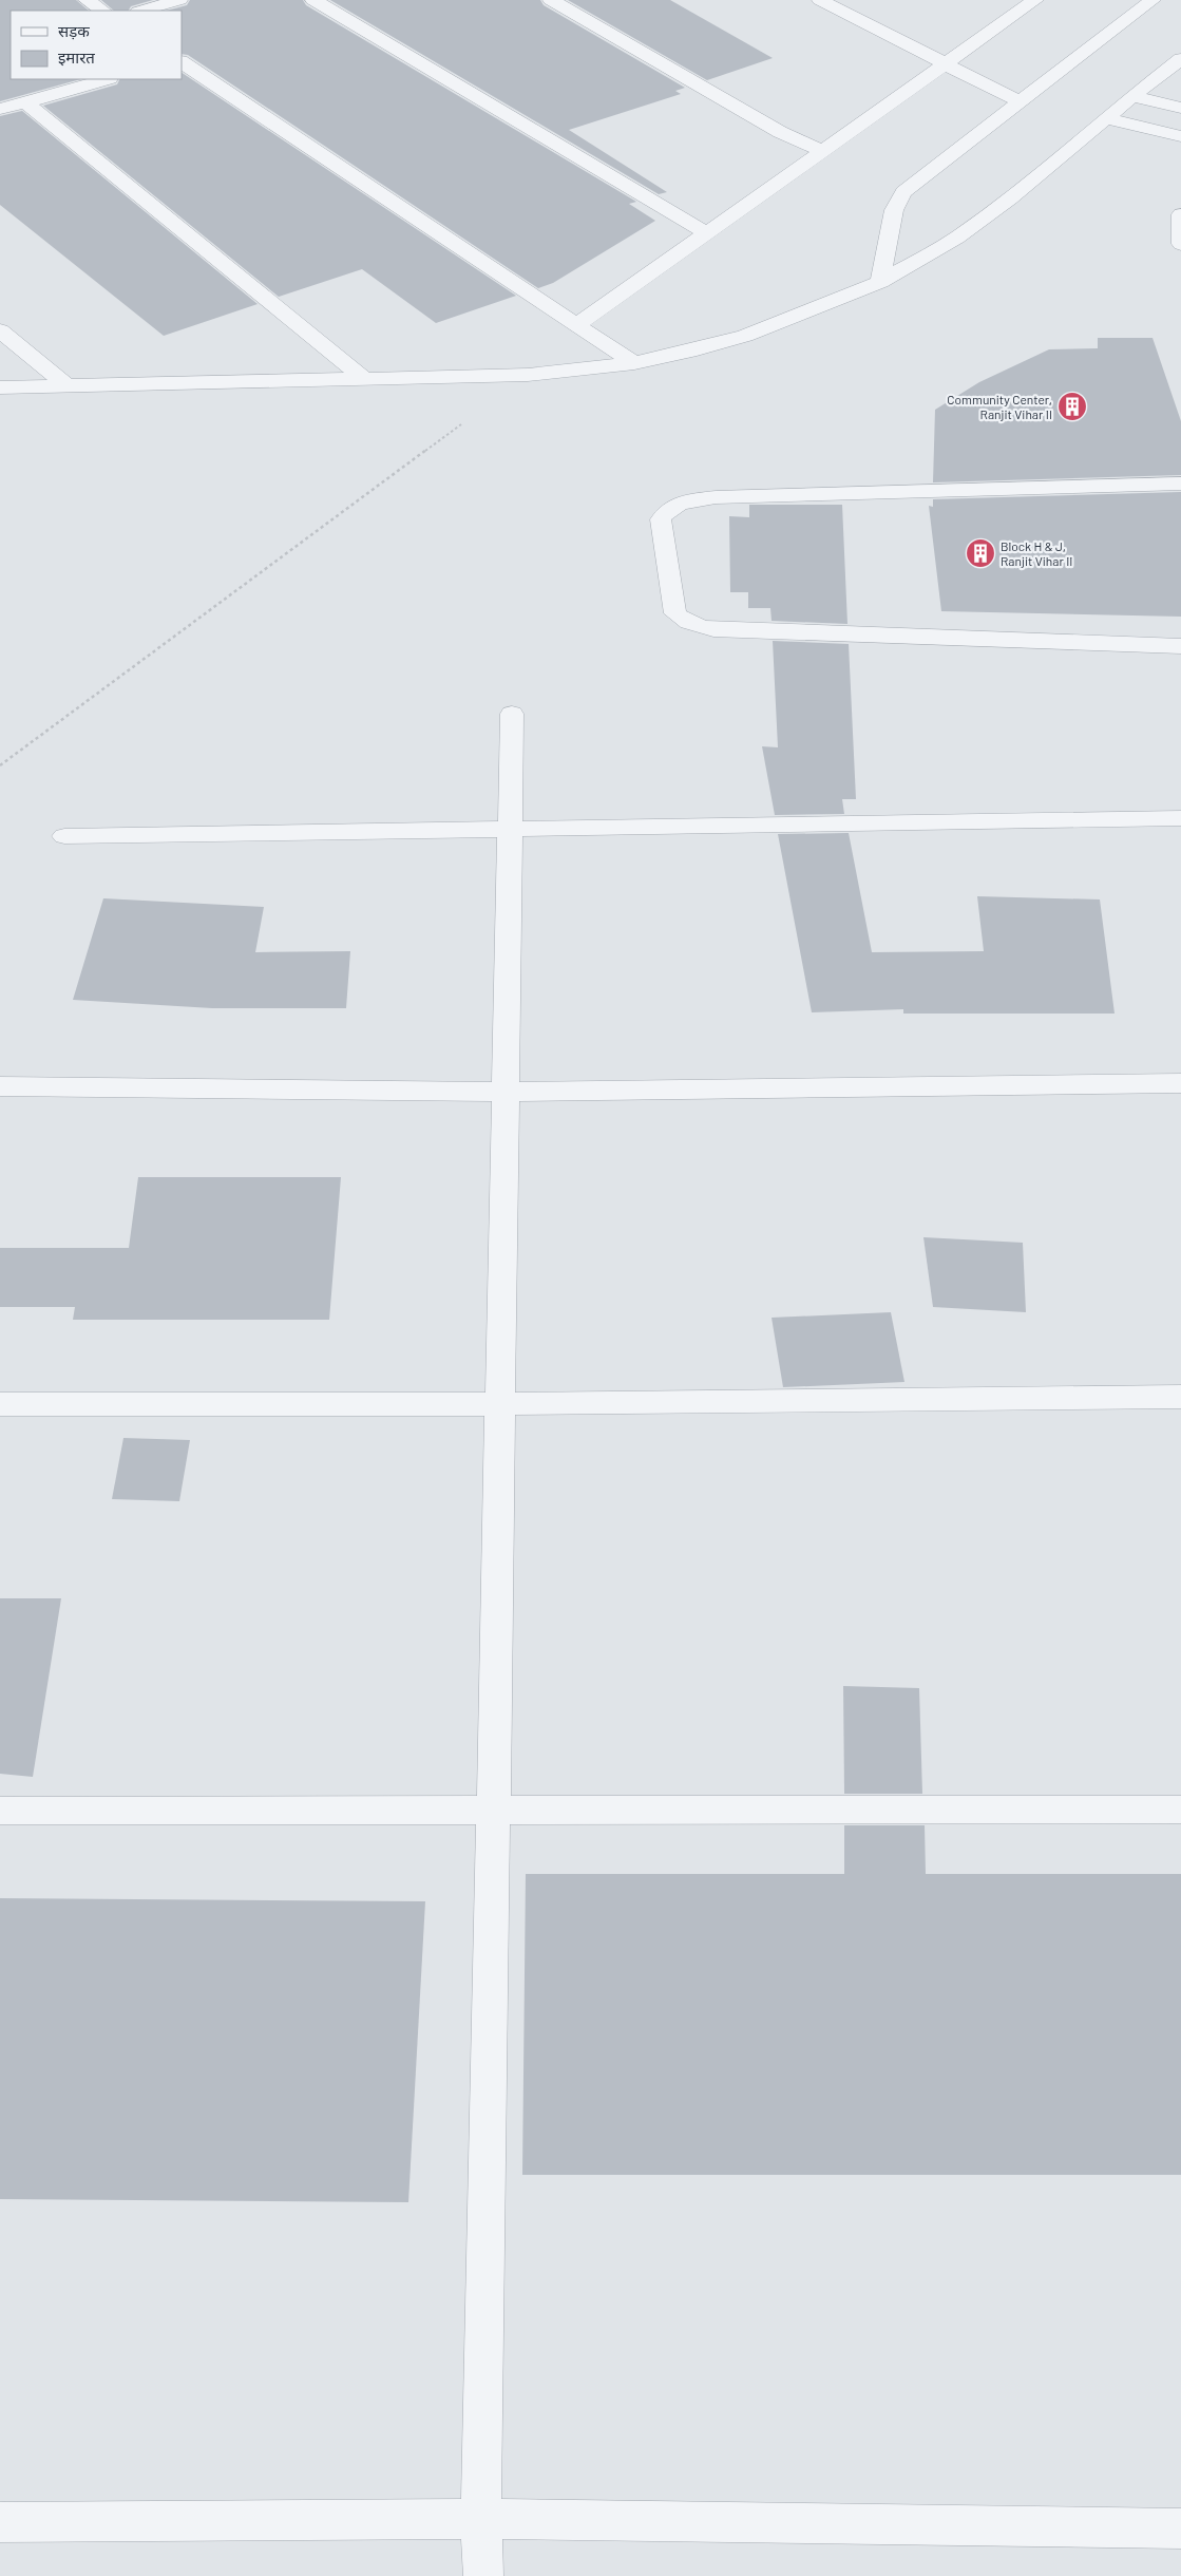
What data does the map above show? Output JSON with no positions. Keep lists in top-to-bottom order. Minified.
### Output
{"places":{"building":["Community Center, Ranjit Vihar II","Block H & J, Ranjit Vihar II"]},"legend":["सड़क","इमारत"]}
